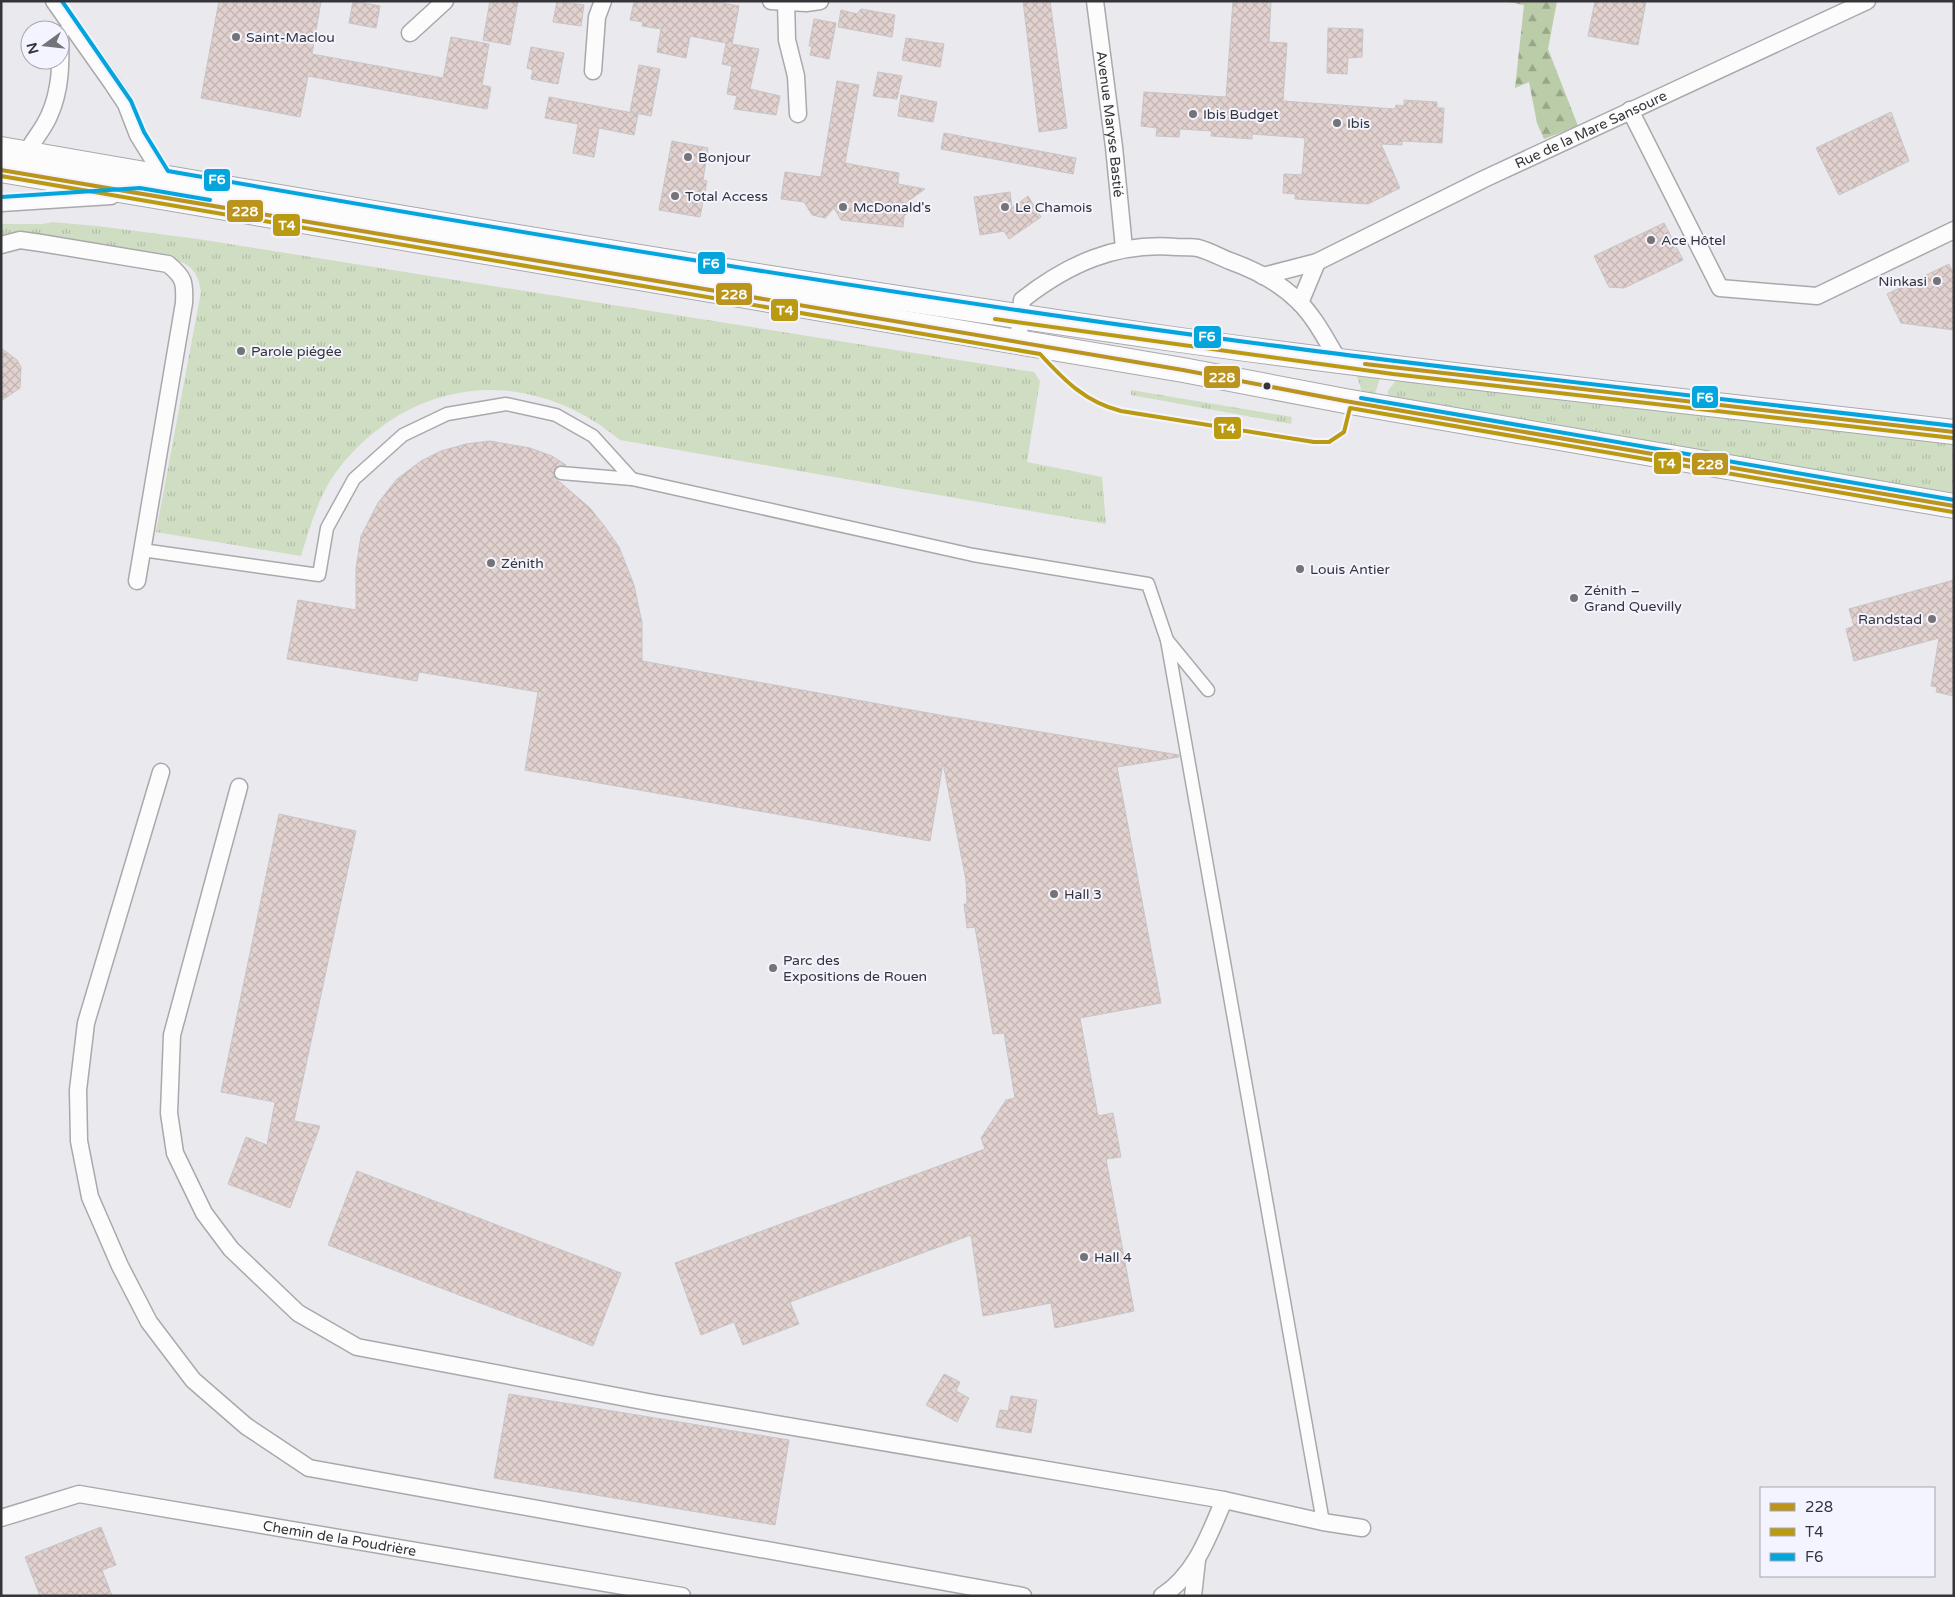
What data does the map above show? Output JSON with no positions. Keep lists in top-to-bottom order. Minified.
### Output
{"streets":{"street":["Avenue Maryse Bastié","Rue de la Mare Sansoure","Chemin de la Poudrière"]},"places":["Saint-Maclou","Ibis Budget","Ibis","Bonjour","Total Access","McDonald's","Le Chamois","Ace Hôtel","Ninkasi","Parole piégée","Zénith","Louis Antier","Zénith – Grand Quevilly","Randstad","Hall 3","Parc des Expositions de Rouen","Hall 4"],"lines":["transit line F6","transit line 228","transit line T4"],"legend":["228","T4","F6"],"north":"left"}
